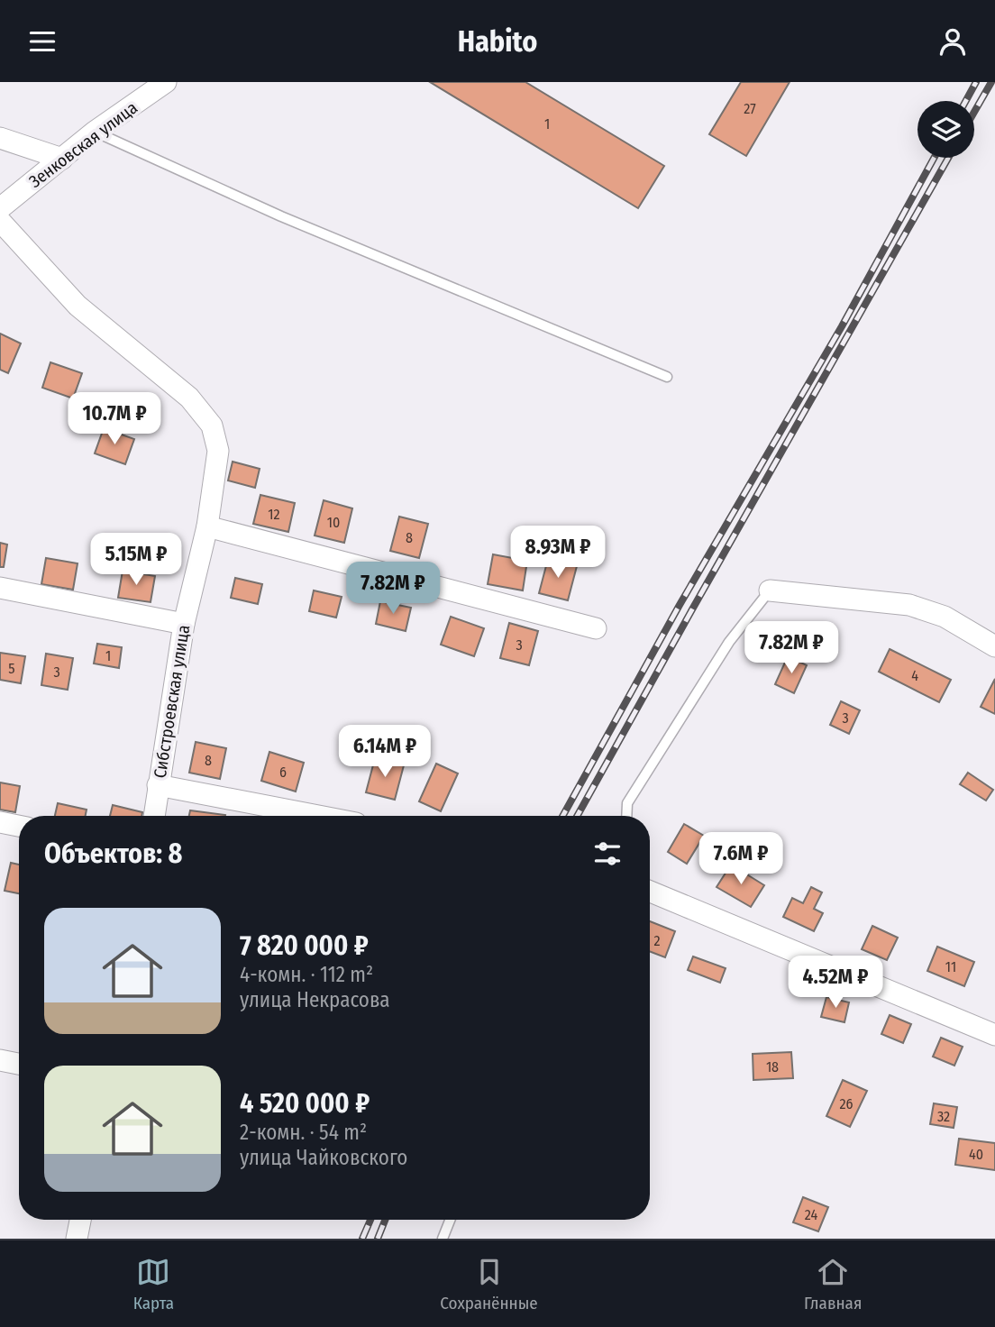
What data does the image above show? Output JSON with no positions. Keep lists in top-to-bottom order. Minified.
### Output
{"streets":{"street":["Зенковская улица","Сибстроевская улица"]},"house_numbers":["27","1","12","10","8","3","1","5","3","4","3","8","6","2","11","18","26","32","40","24"],"page":{"header":"Habito","price":["10.7M ₽","8.93M ₽","5.15M ₽","7.82M ₽","7.82M ₽","6.14M ₽","7.6M ₽","4.52M ₽"],"heading":"Объектов: 8","list":[{"name":"7 820 000 ₽","note":"4-комн. · 112 m² · улица Некрасова"},{"name":"4 520 000 ₽","note":"2-комн. · 54 m² · улица Чайковского"}],"tabs":["Карта","Сохранённые","Главная"]}}
